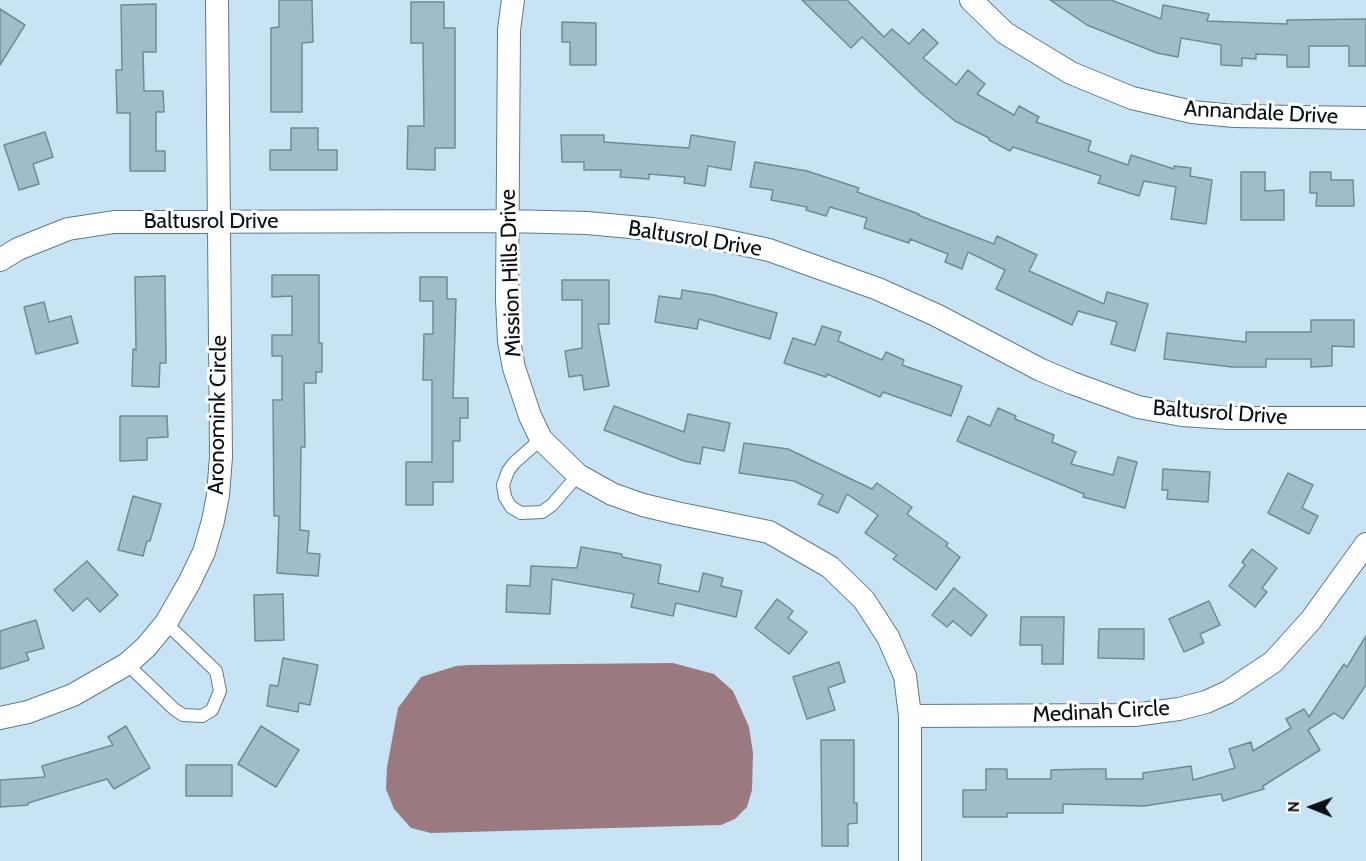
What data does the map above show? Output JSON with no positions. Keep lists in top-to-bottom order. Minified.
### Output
{"streets":{"street":["Annandale Drive","Baltusrol Drive","Mission Hills Drive","Aronomink Circle","Medinah Circle"]},"crossings":[["Baltusrol Drive","Mission Hills Drive"],["Baltusrol Drive","Aronomink Circle"],["Mission Hills Drive","Medinah Circle"]],"north":"left"}
